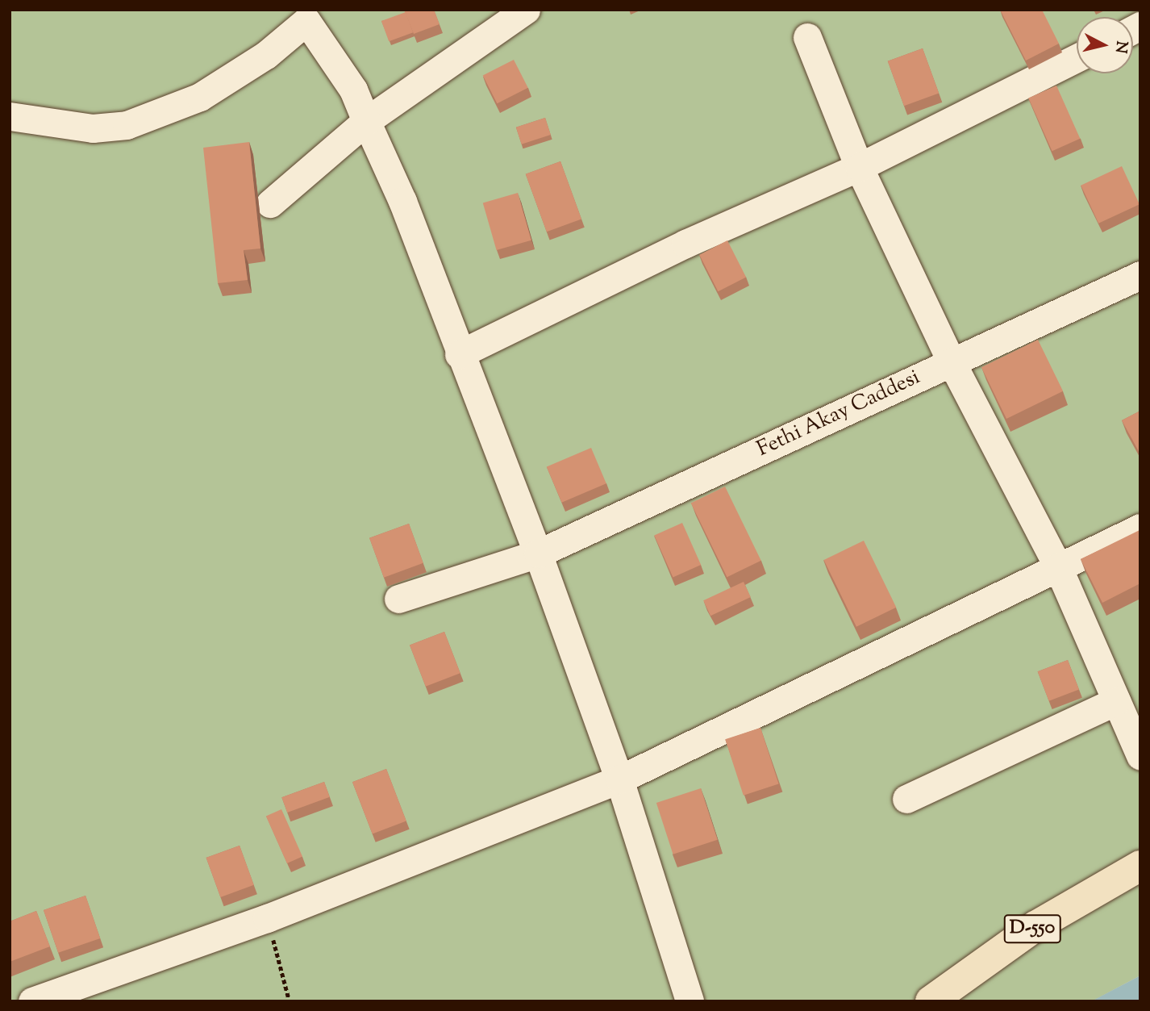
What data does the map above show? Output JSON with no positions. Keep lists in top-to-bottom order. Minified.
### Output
{"streets":{"main road":["D-550"],"street":["Fethi Akay Caddesi"]},"north":"right"}
